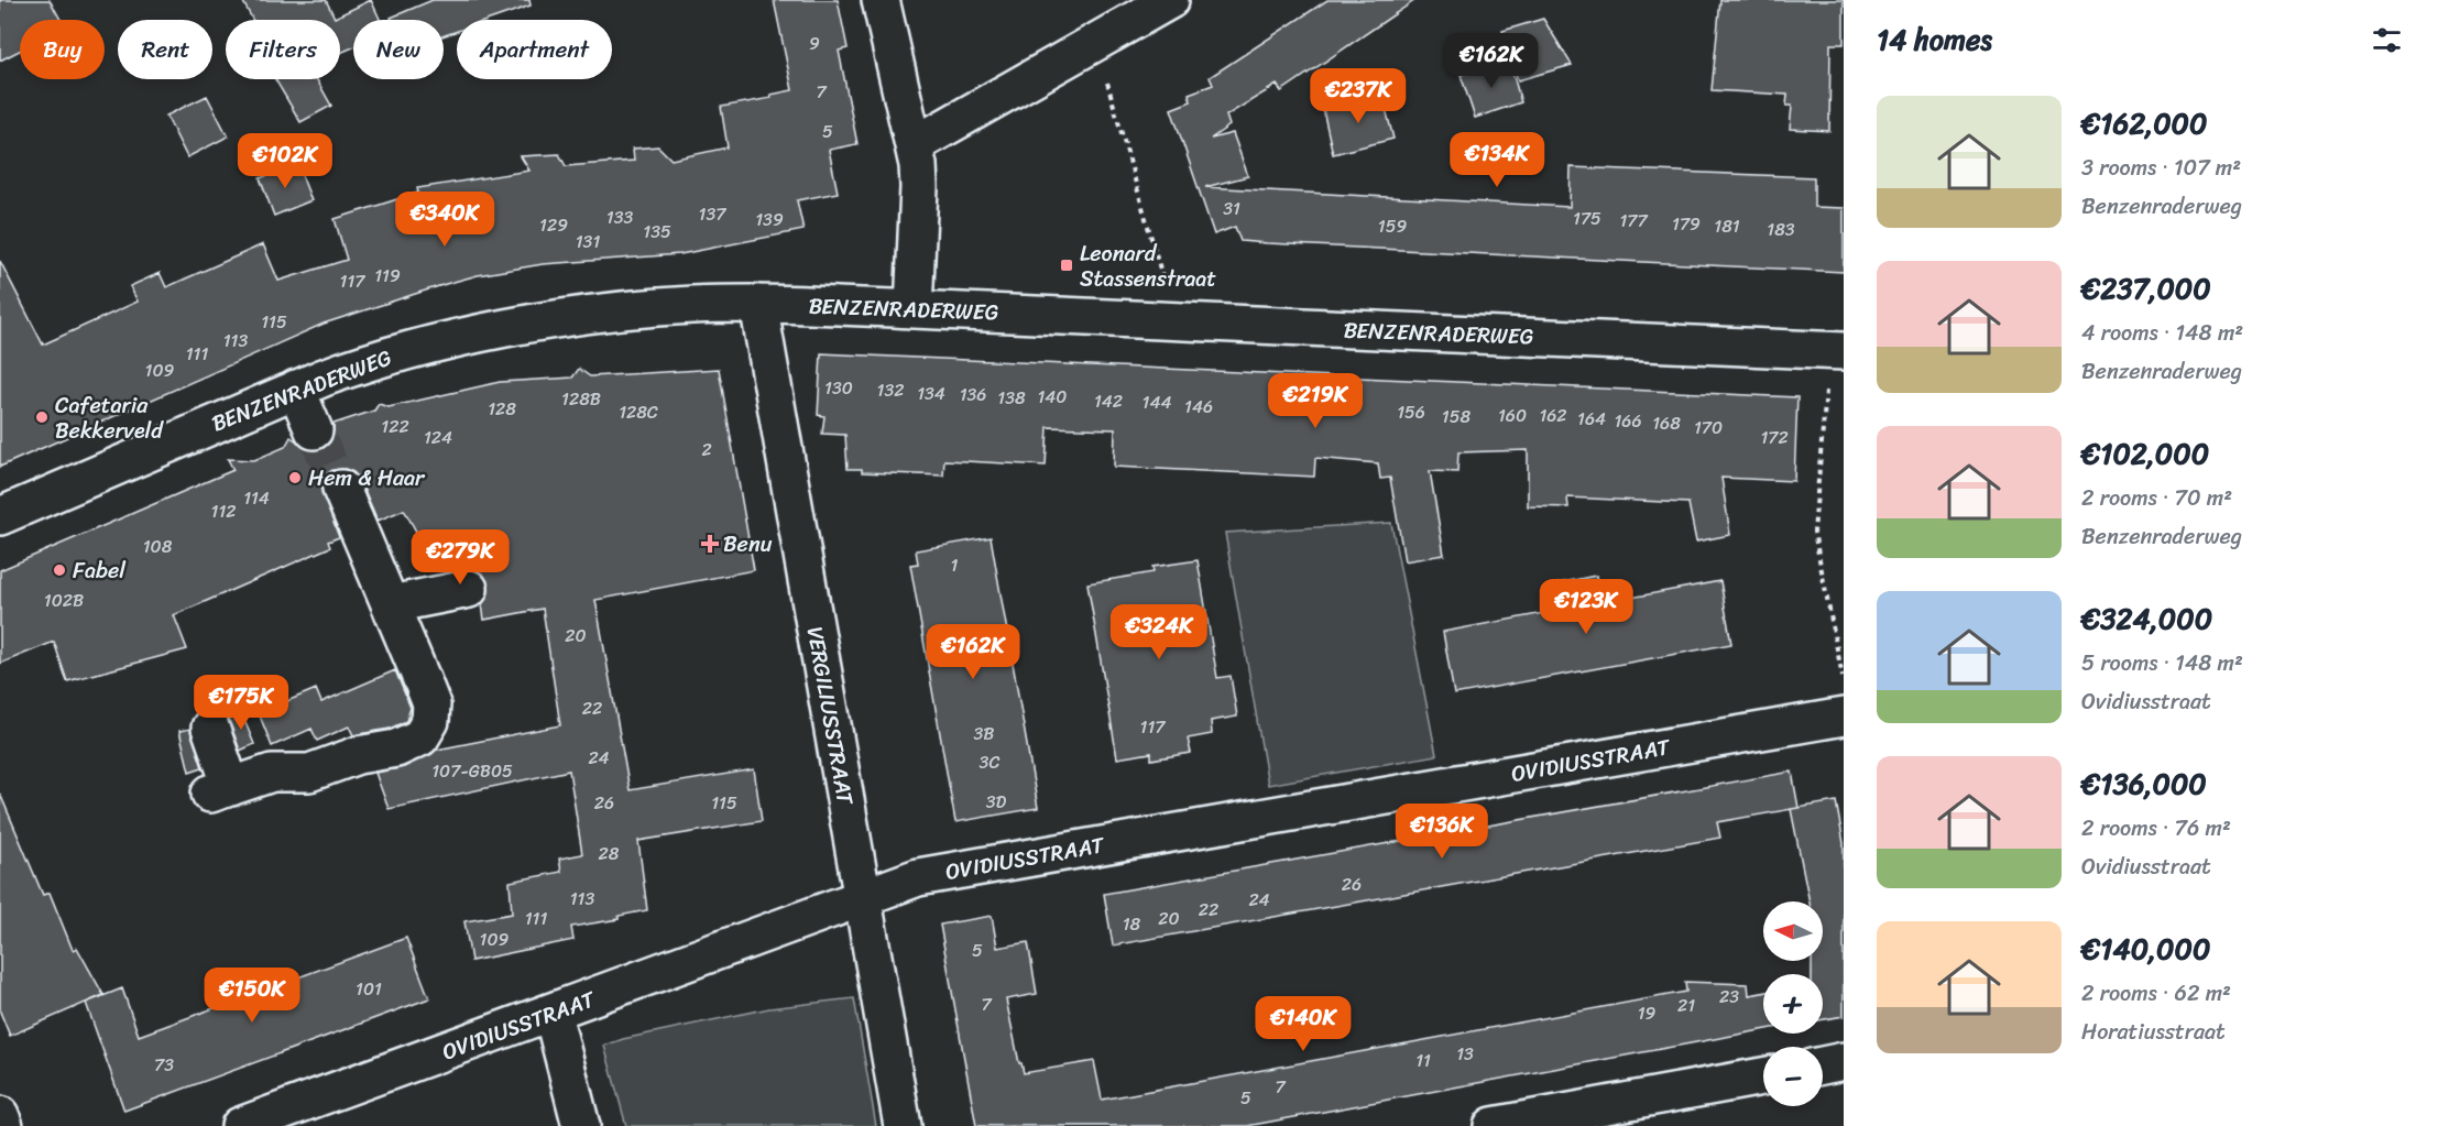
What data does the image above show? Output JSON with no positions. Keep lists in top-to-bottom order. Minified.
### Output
{"streets":{"street":["BENZENRADERWEG","VERGILIUSSTRAAT","OVIDIUSSTRAAT"]},"crossings":[["BENZENRADERWEG","VERGILIUSSTRAAT"],["VERGILIUSSTRAAT","OVIDIUSSTRAAT"]],"places":{"transit":["Leonard Stassenstraat"],"other":["Cafetaria Bekkerveld","Hem & Haar","Fabel"],"health":["Benu"]},"house_numbers":["9","7","5","31","137","133","175","139","177","179","129","159","181","183","135","131","119","117","115","113","111","109","130","132","134","136","140","138","128B","142","144","146","128","128C","156","160","162","158","164","166","168","122","170","124","172","2","114","112","108","1","102B","20","22","117","3B","24","3C","107-GB05","3D","26","115","28","26","113","24","22","111","20","18","109","5","101","23","7","21","19","13","11","73","7","5"],"north":"left","page":{"heading":"14 homes","chip":["Buy","Rent","Filters","New","Apartment"],"price":["€162K","€237K","€134K","€102K","€340K","€219K","€279K","€123K","€324K","€162K","€175K","€136K","€150K","€140K"],"list":[{"name":"€162,000","note":"3 rooms · 107 m² · Benzenraderweg"},{"name":"€237,000","note":"4 rooms · 148 m² · Benzenraderweg"},{"name":"€102,000","note":"2 rooms · 70 m² · Benzenraderweg"},{"name":"€324,000","note":"5 rooms · 148 m² · Ovidiusstraat"},{"name":"€136,000","note":"2 rooms · 76 m² · Ovidiusstraat"},{"name":"€140,000","note":"2 rooms · 62 m² · Horatiusstraat"}],"map_buttons":["+","−"]}}
